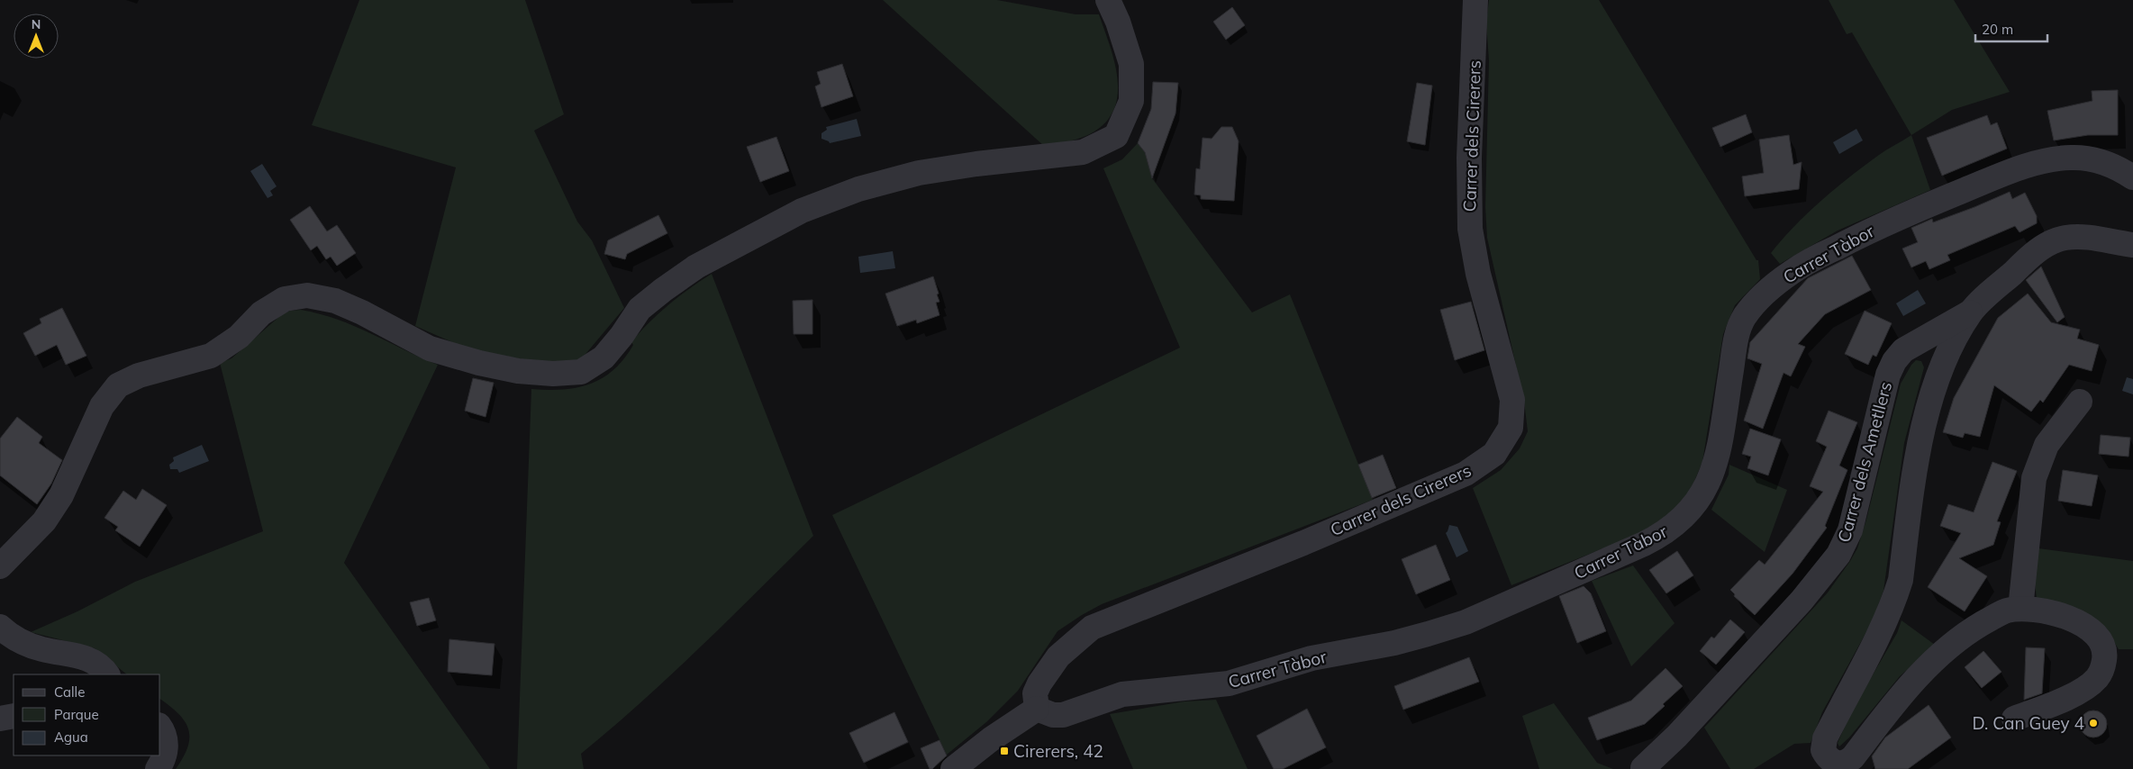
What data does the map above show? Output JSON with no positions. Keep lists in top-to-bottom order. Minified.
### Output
{"streets":{"street":["Carrer dels Cirerers","Carrer Tàbor","Carrer dels Ametllers"]},"crossings":[["Carrer dels Cirerers","Carrer Tàbor"]],"places":{"other":["D. Can Guey 4"],"transit":["Cirerers, 42"]},"legend":["Calle","Parque","Agua"],"scale_bar":"20 m","north":"top"}
